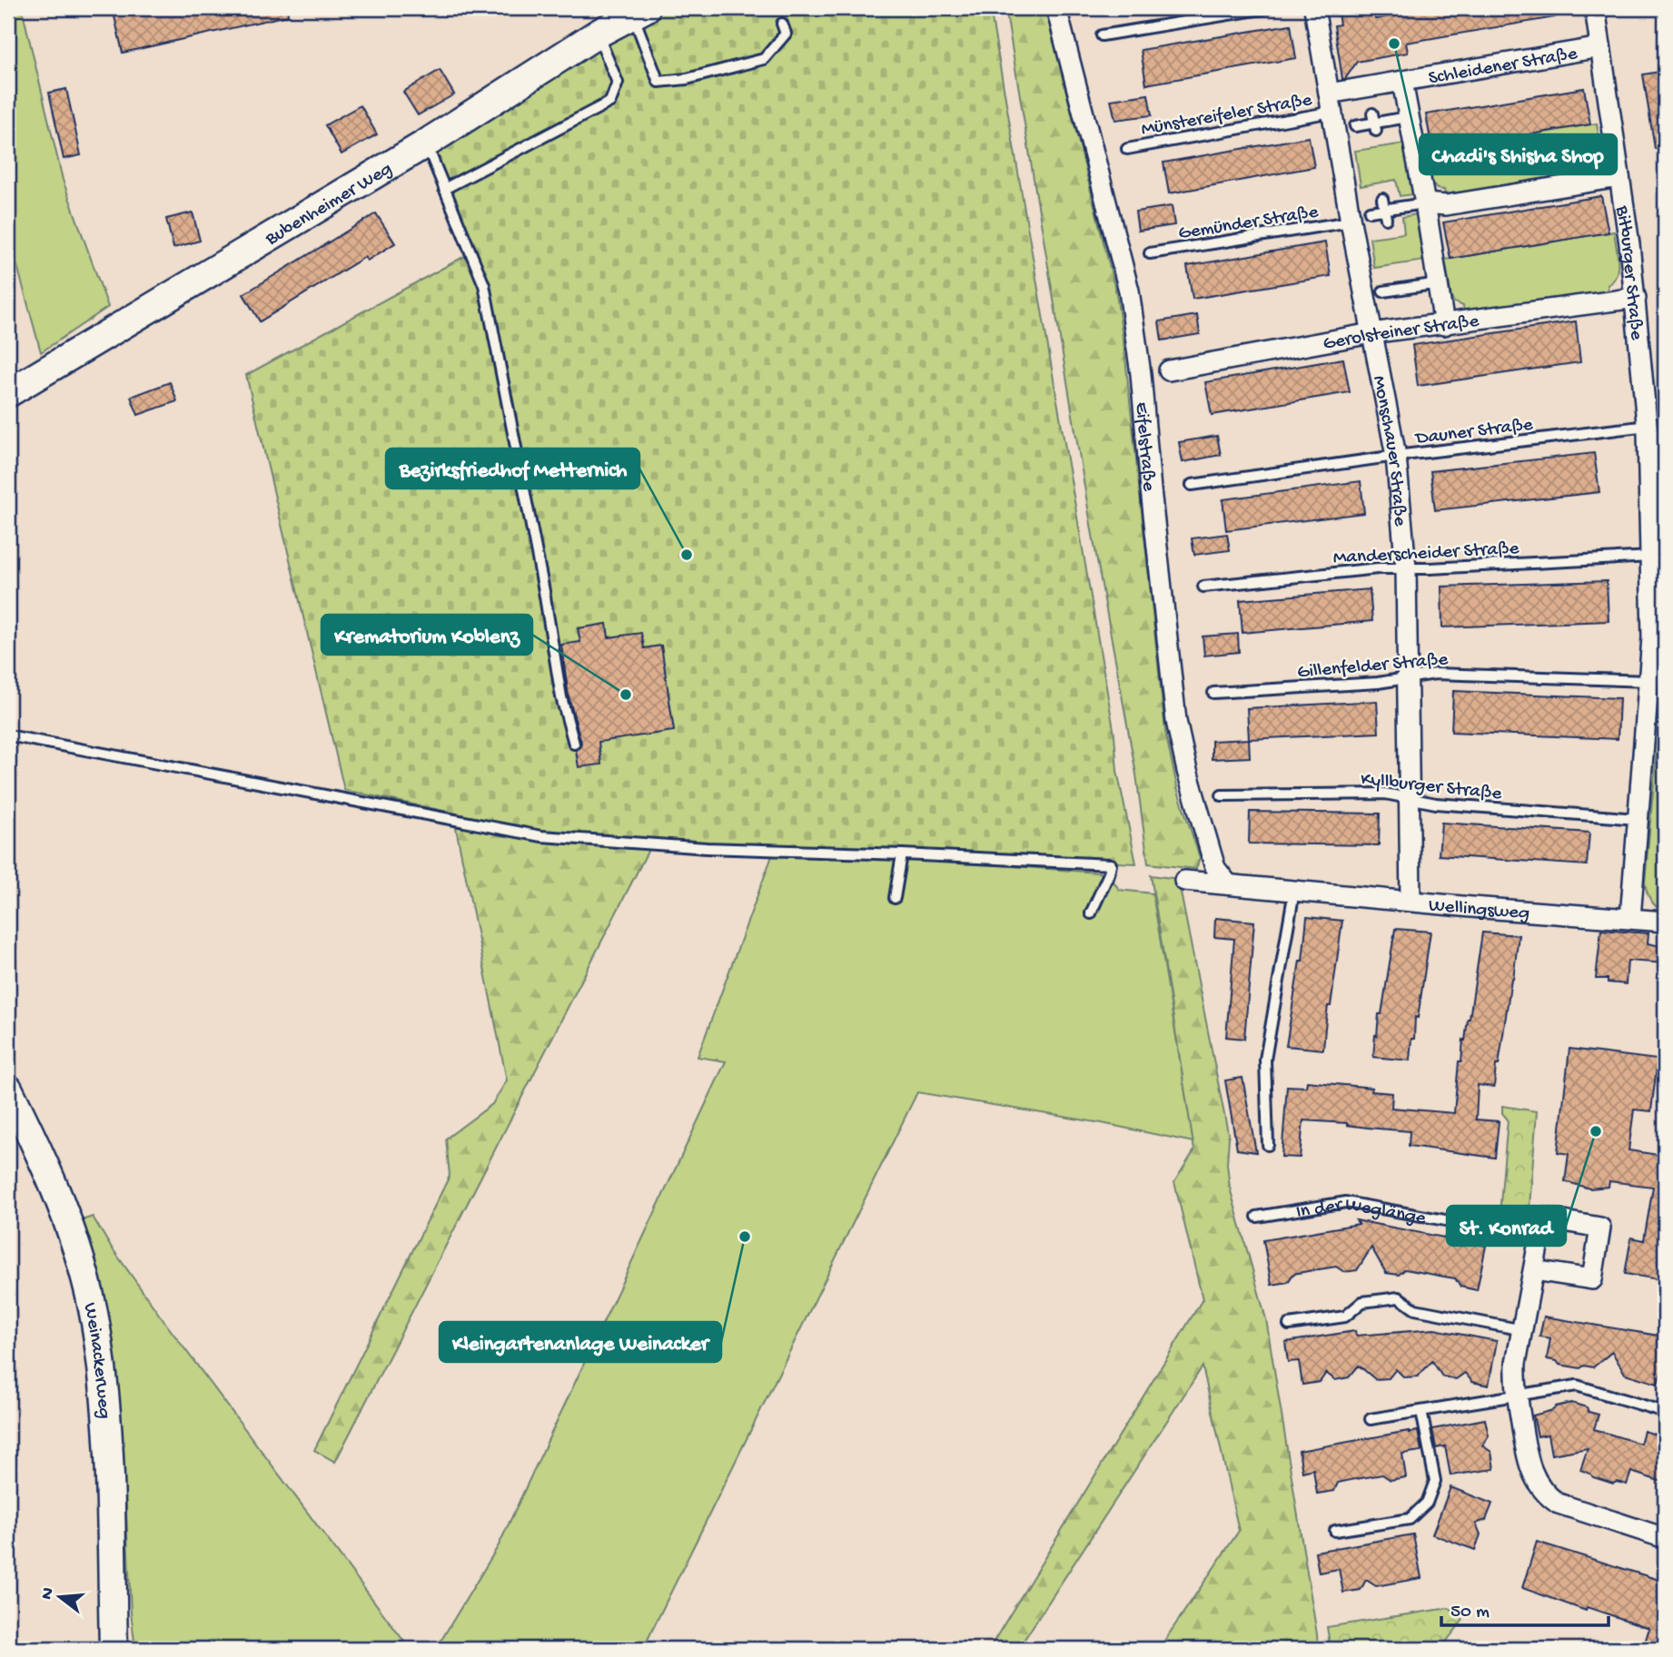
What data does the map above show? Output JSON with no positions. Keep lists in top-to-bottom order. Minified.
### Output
{"streets":{"street":["Schleidener Straße","Bubenheimer Weg","Bitburger Straße","Gerolsteiner Straße","Eifelstraße","Monschauer Straße","Wellingsweg","Weinackerweg"],"lane":["Münstereifeler Straße","Gemünder Straße","Dauner Straße","Manderscheider Straße","Gillenfelder Straße","Kyllburger Straße","In der Weglänge"]},"crossings":[["Schleidener Straße","Münstereifeler Straße"],["Schleidener Straße","Bitburger Straße"],["Schleidener Straße","Monschauer Straße"],["Münstereifeler Straße","Monschauer Straße"],["Gemünder Straße","Monschauer Straße"],["Bitburger Straße","Gerolsteiner Straße"],["Bitburger Straße","Dauner Straße"],["Bitburger Straße","Manderscheider Straße"],["Bitburger Straße","Gillenfelder Straße"],["Bitburger Straße","Kyllburger Straße"],["Bitburger Straße","Wellingsweg"],["Gerolsteiner Straße","Monschauer Straße"],["Dauner Straße","Monschauer Straße"],["Eifelstraße","Wellingsweg"],["Monschauer Straße","Manderscheider Straße"],["Monschauer Straße","Gillenfelder Straße"],["Monschauer Straße","Kyllburger Straße"],["Monschauer Straße","Wellingsweg"]],"places":["Chadi's Shisha Shop","Bezirksfriedhof Metternich","Krematorium Koblenz","St. Konrad","Kleingartenanlage Weinacker"],"scale_bar":"50 m","north":"left"}
